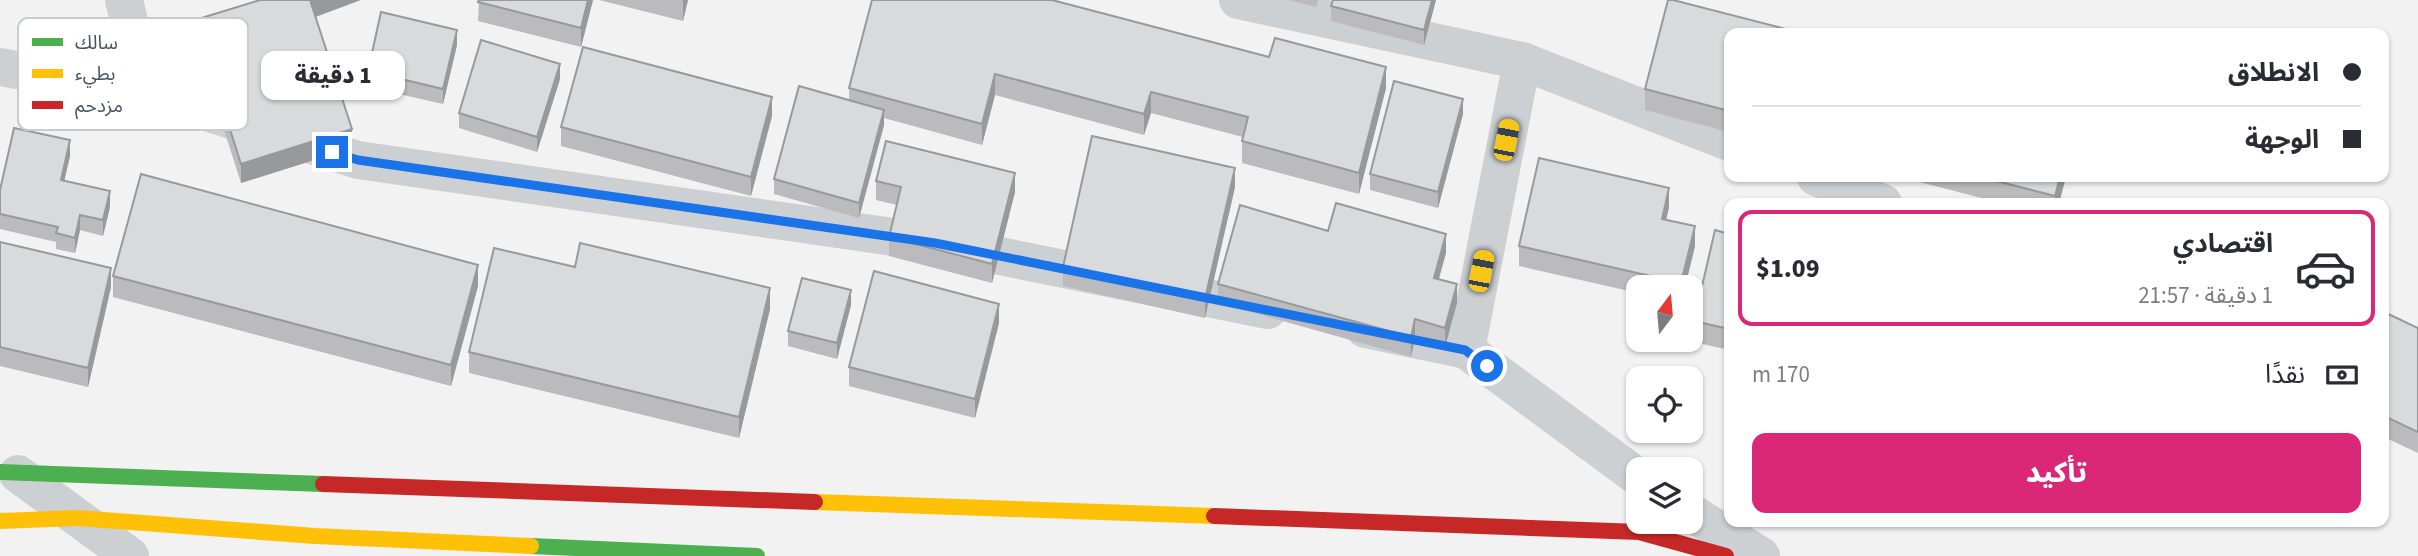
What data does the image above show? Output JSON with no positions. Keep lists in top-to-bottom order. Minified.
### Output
{"legend":["سالك","بطيء","مزدحم"],"north":"top","page":{"banner":["الانطلاق","الوجهة"],"bubble":"1 دقيقة","list":[{"name":"اقتصادي","note":"1 دقيقة · 21:57","value":"$1.09"}],"pay":["نقدًا","170 m"],"buttons":"تأكيد"}}
